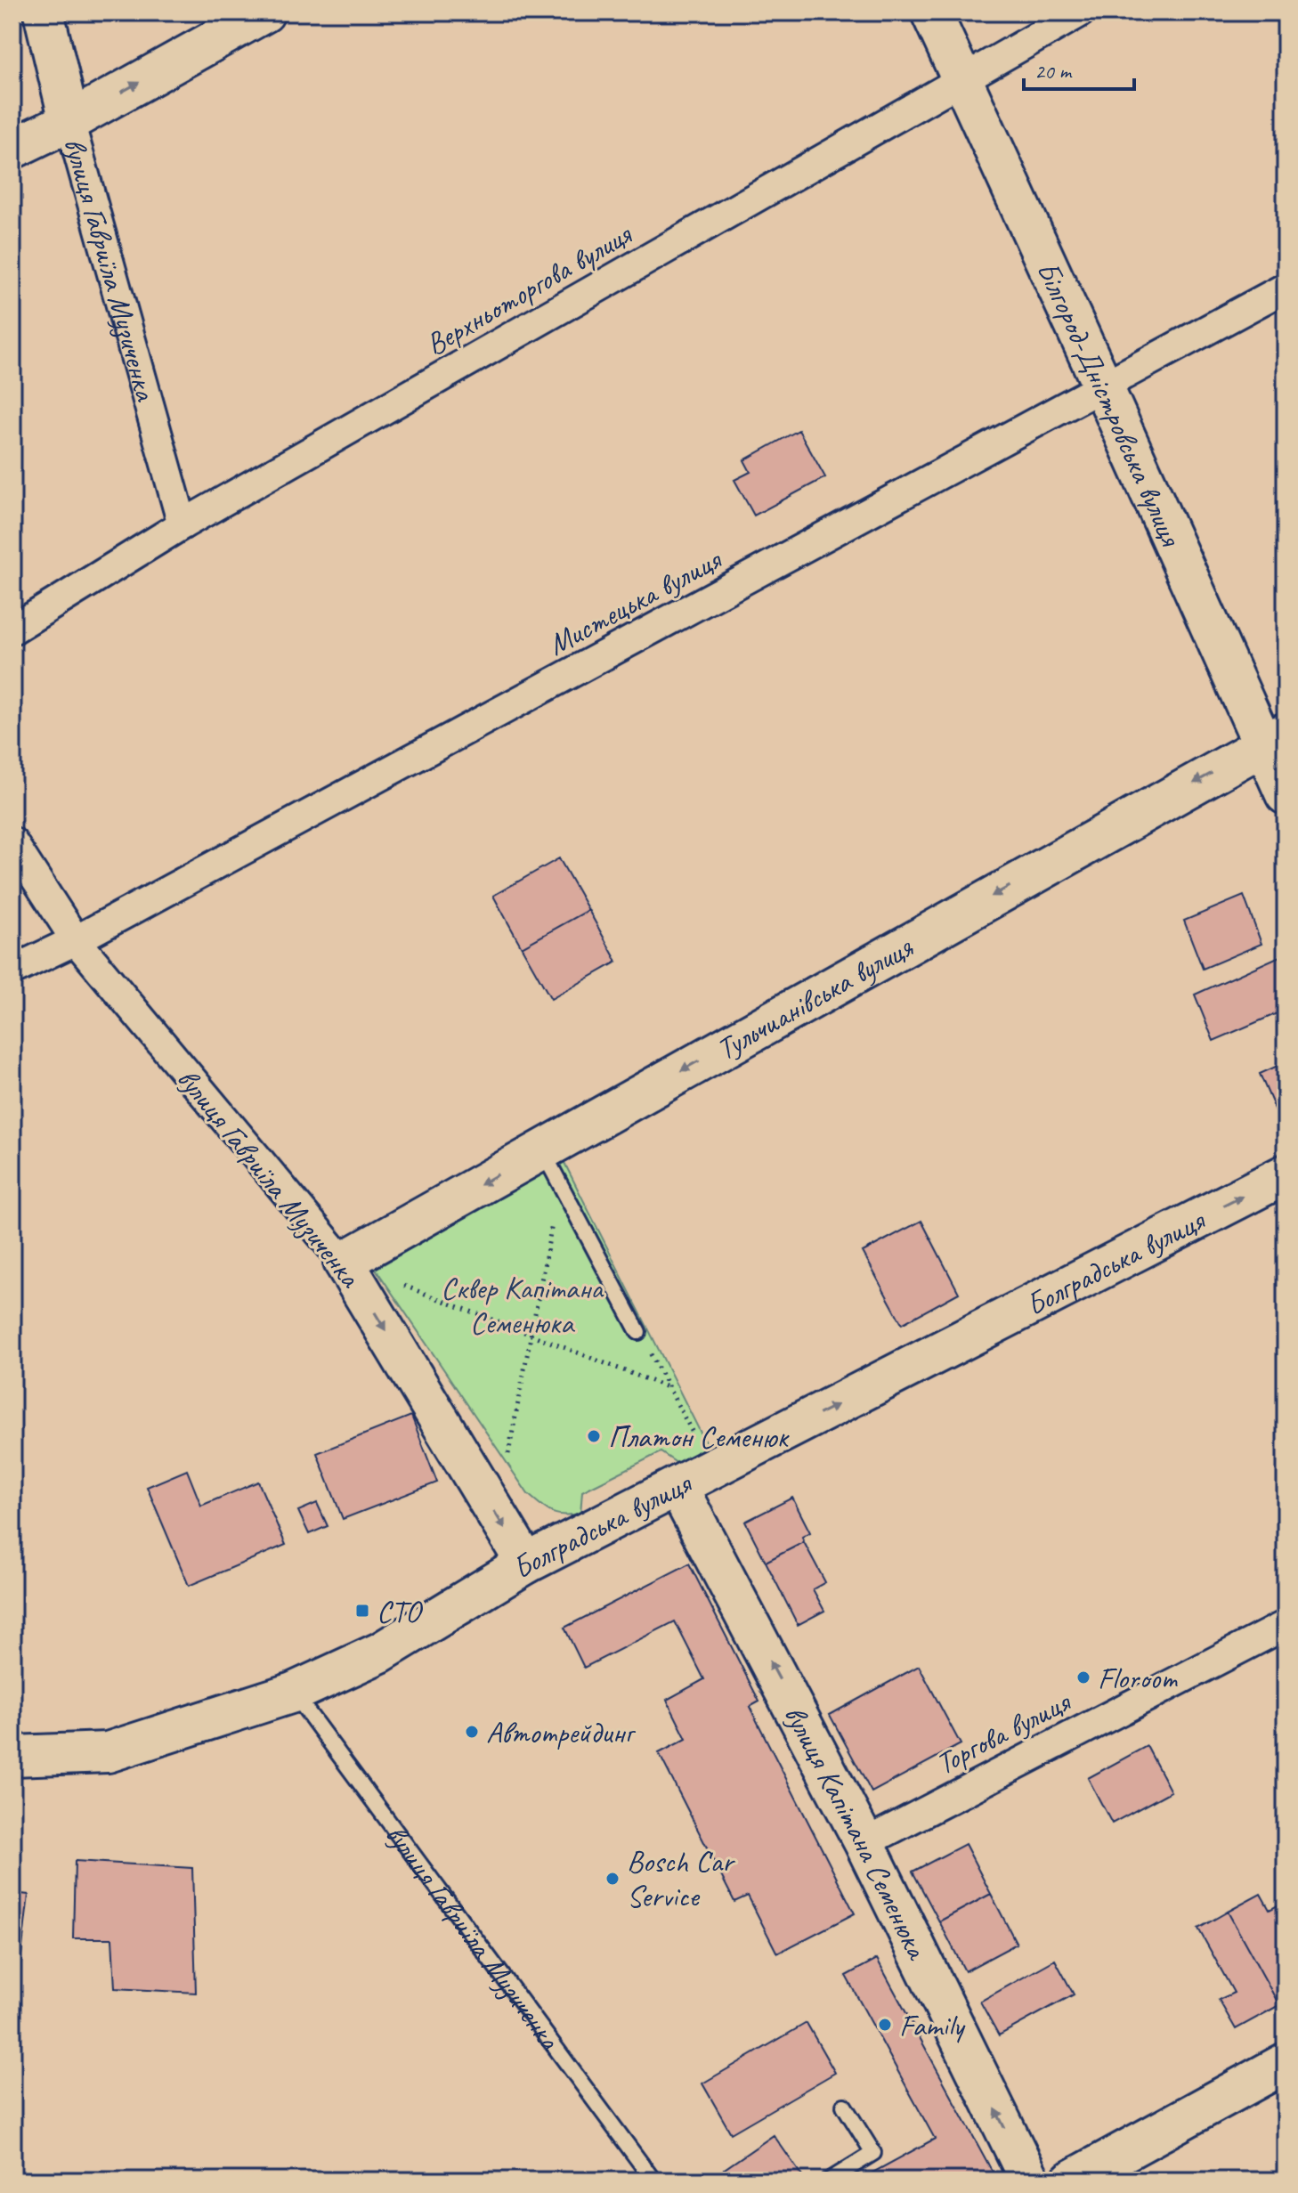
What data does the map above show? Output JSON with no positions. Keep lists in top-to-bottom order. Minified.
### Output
{"streets":{"main road":["вулиця Гавриїла Музиченка","Білгород-Дністровська вулиця","Тульчианівська вулиця","Болградська вулиця","вулиця Капітана Семенюка"],"street":["Верхньоторгова вулиця","Мистецька вулиця","Торгова вулиця"]},"crossings":[["вулиця Гавриїла Музиченка","Верхньоторгова вулиця"],["вулиця Гавриїла Музиченка","Мистецька вулиця"],["вулиця Гавриїла Музиченка","Тульчианівська вулиця"],["вулиця Гавриїла Музиченка","Болградська вулиця"],["Верхньоторгова вулиця","Білгород-Дністровська вулиця"],["Білгород-Дністровська вулиця","Мистецька вулиця"],["Білгород-Дністровська вулиця","Тульчианівська вулиця"],["Болградська вулиця","вулиця Капітана Семенюка"],["Торгова вулиця","вулиця Капітана Семенюка"]],"one_way":["Тульчианівська вулиця","Болградська вулиця","вулиця Капітана Семенюка"],"parks":["Сквер Капітана Семенюка"],"places":{"other":["Платон Семенюк","Floroom","Автотрейдинг","Bosch Car Service","Family"],"transit":["СТО"]},"scale_bar":"20 m"}
